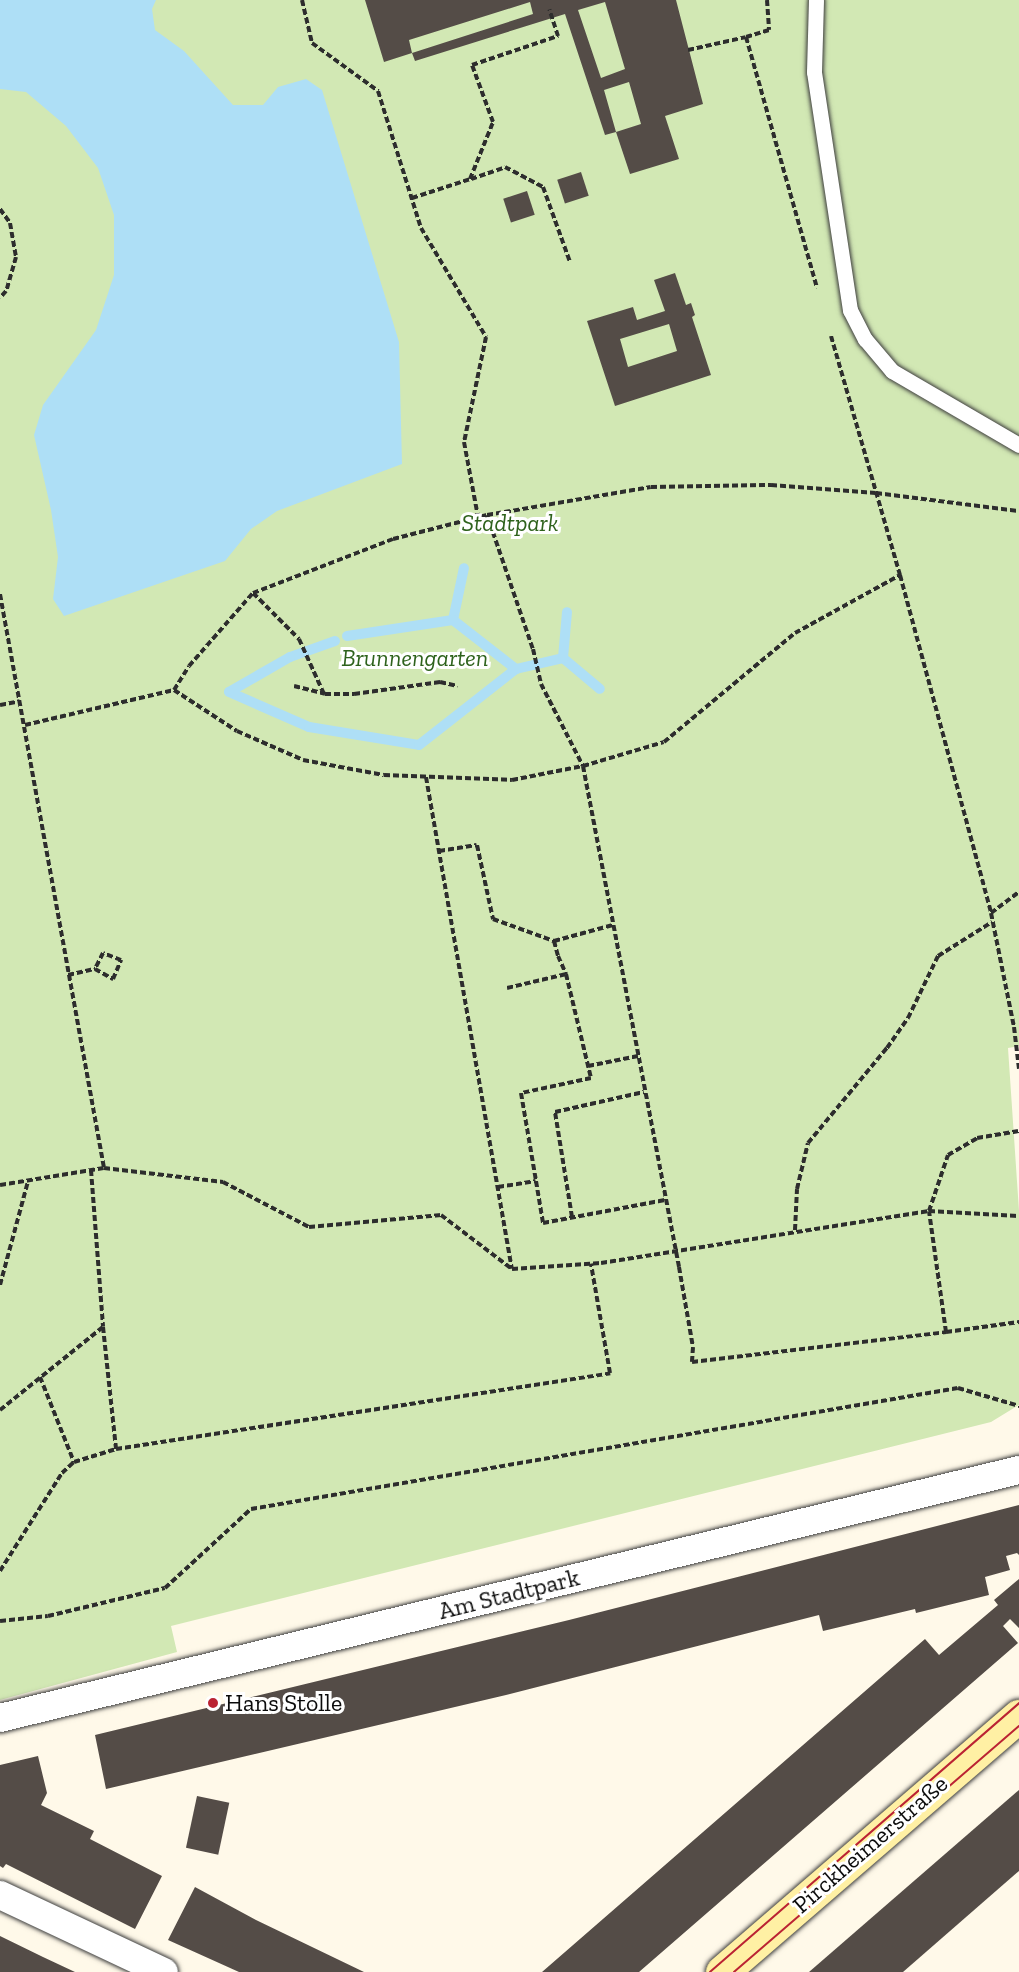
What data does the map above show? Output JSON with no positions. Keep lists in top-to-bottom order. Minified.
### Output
{"streets":{"main road":["Pirckheimerstraße"],"street":["Am Stadtpark"]},"parks":["Stadtpark","Brunnengarten"],"places":["Hans Stolle"]}
